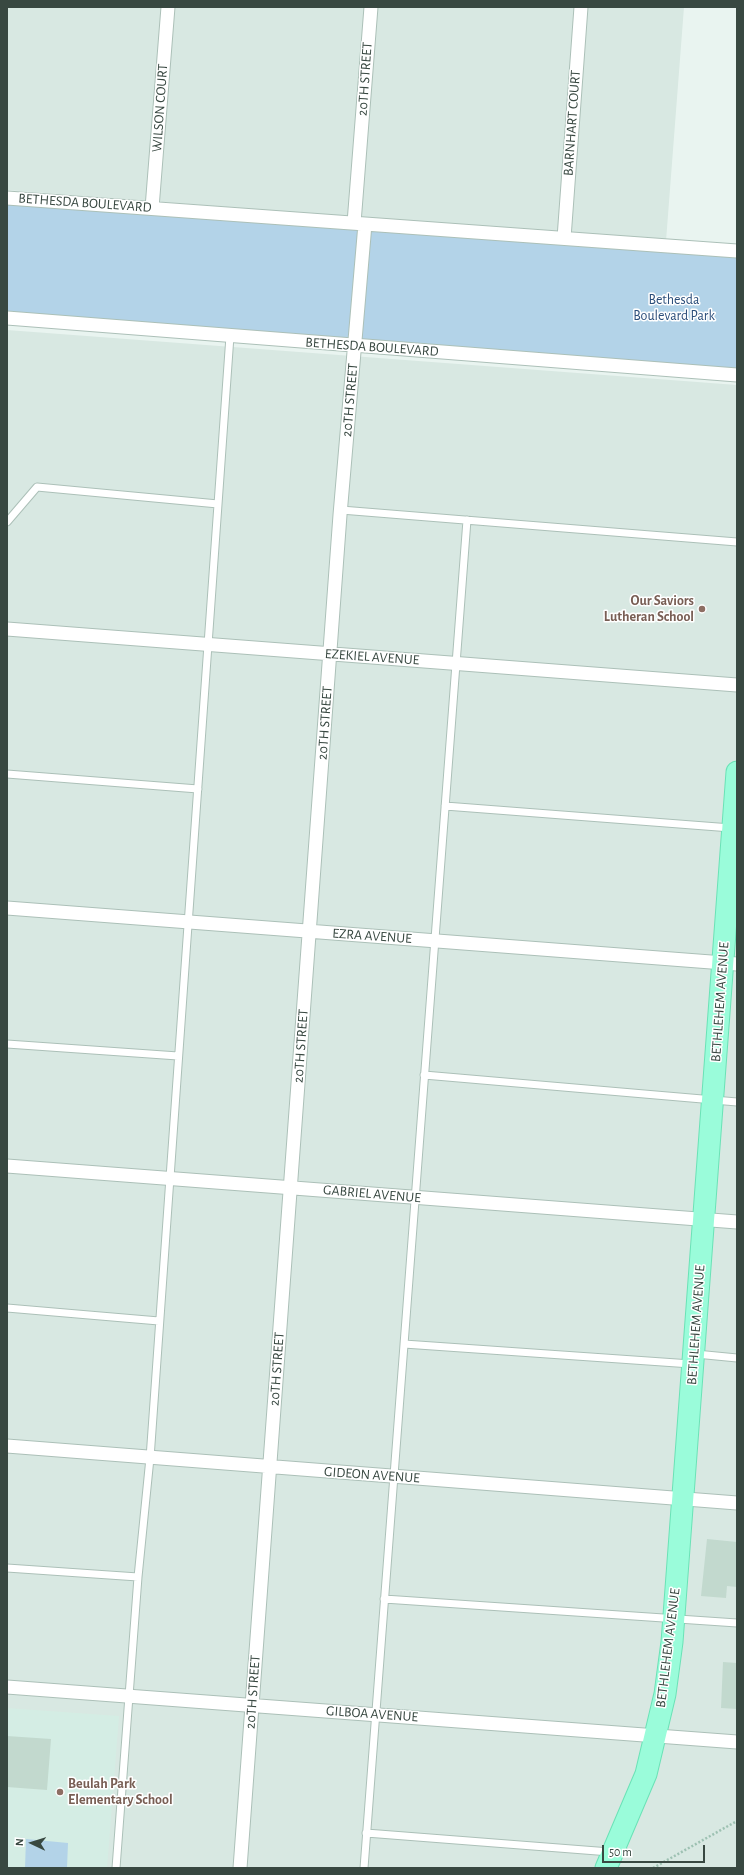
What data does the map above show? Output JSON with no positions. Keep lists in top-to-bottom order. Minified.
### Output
{"streets":{"main road":["BETHLEHEM AVENUE"],"street":["20TH STREET","WILSON COURT","BARNHART COURT","BETHESDA BOULEVARD","EZEKIEL AVENUE","EZRA AVENUE","GABRIEL AVENUE","GIDEON AVENUE","GILBOA AVENUE"]},"crossings":[["20TH STREET","BETHESDA BOULEVARD"],["20TH STREET","EZEKIEL AVENUE"],["20TH STREET","EZRA AVENUE"],["20TH STREET","GABRIEL AVENUE"],["20TH STREET","GIDEON AVENUE"],["20TH STREET","GILBOA AVENUE"],["WILSON COURT","BETHESDA BOULEVARD"],["BARNHART COURT","BETHESDA BOULEVARD"],["EZRA AVENUE","BETHLEHEM AVENUE"],["BETHLEHEM AVENUE","GABRIEL AVENUE"],["BETHLEHEM AVENUE","GIDEON AVENUE"],["BETHLEHEM AVENUE","GILBOA AVENUE"]],"parks":["Bethesda Boulevard Park"],"places":["Our Saviors Lutheran School","Beulah Park Elementary School"],"scale_bar":"50 m","north":"left"}
